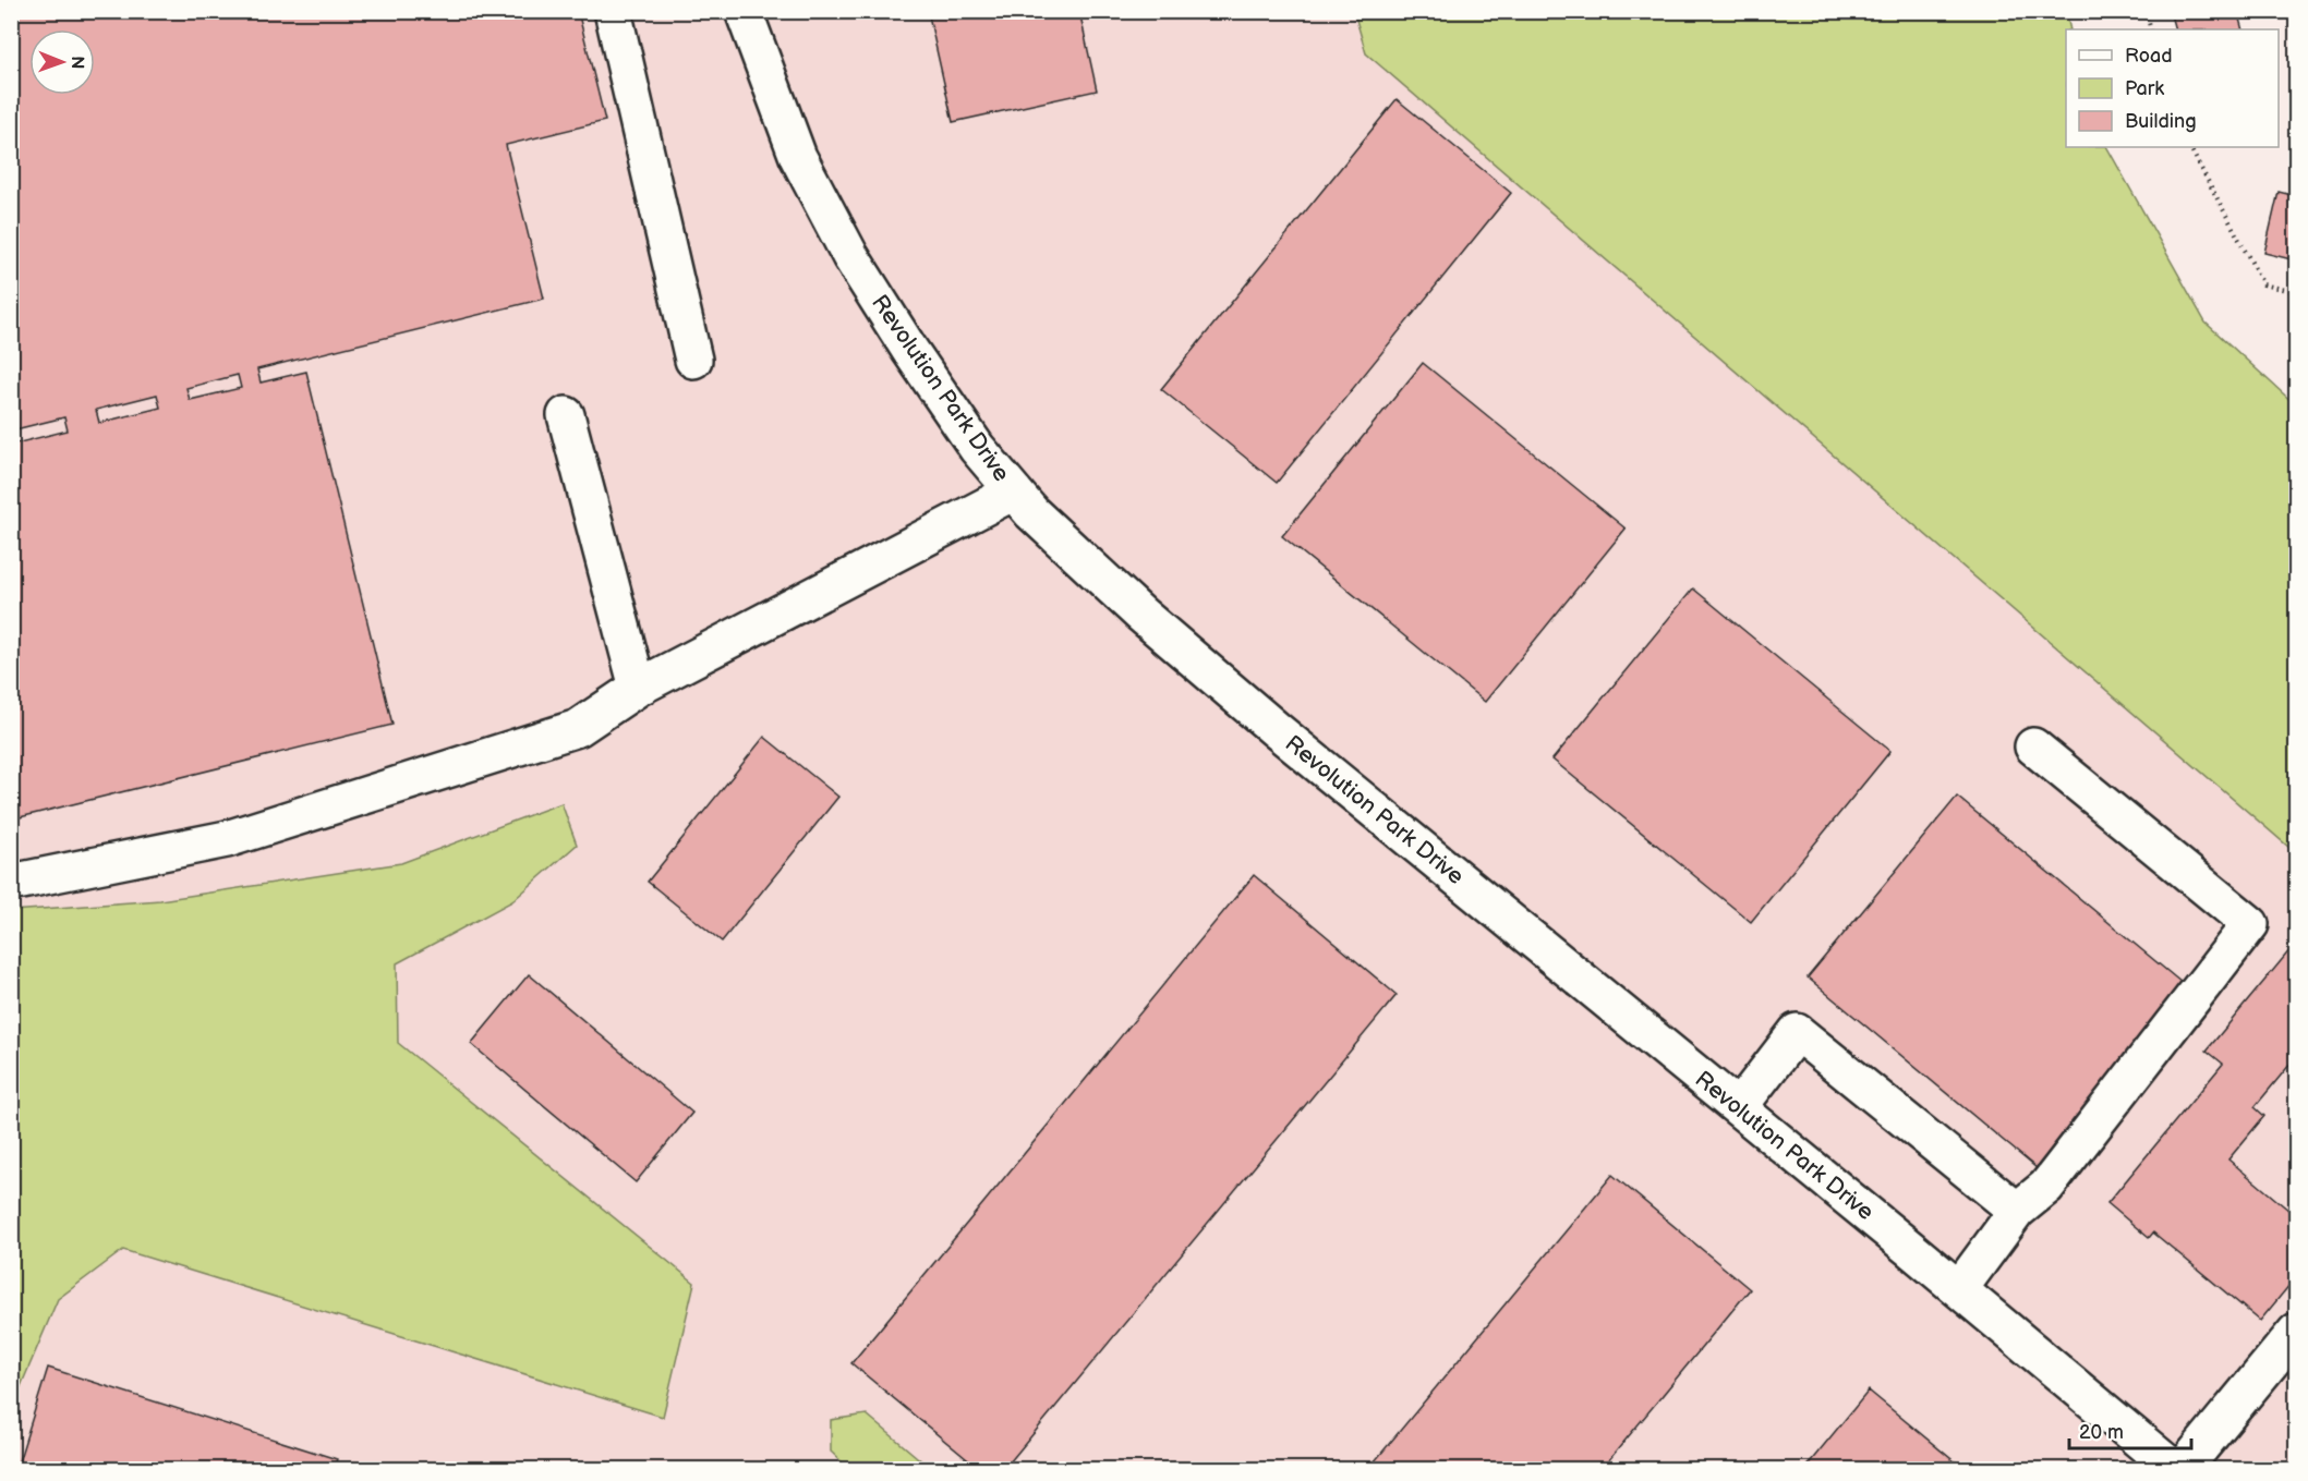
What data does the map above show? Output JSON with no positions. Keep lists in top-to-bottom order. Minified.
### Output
{"streets":{"street":["Revolution Park Drive"]},"legend":["Road","Park","Building"],"scale_bar":"20 m","north":"right"}
